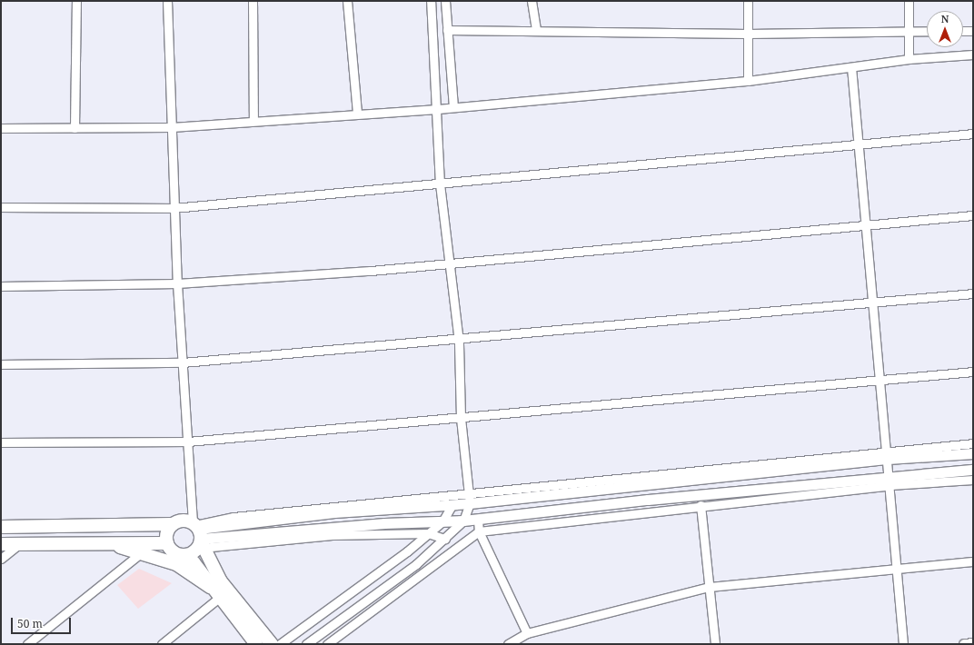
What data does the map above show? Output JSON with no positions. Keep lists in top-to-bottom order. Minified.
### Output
{"scale_bar":"50 m","north":"top"}
